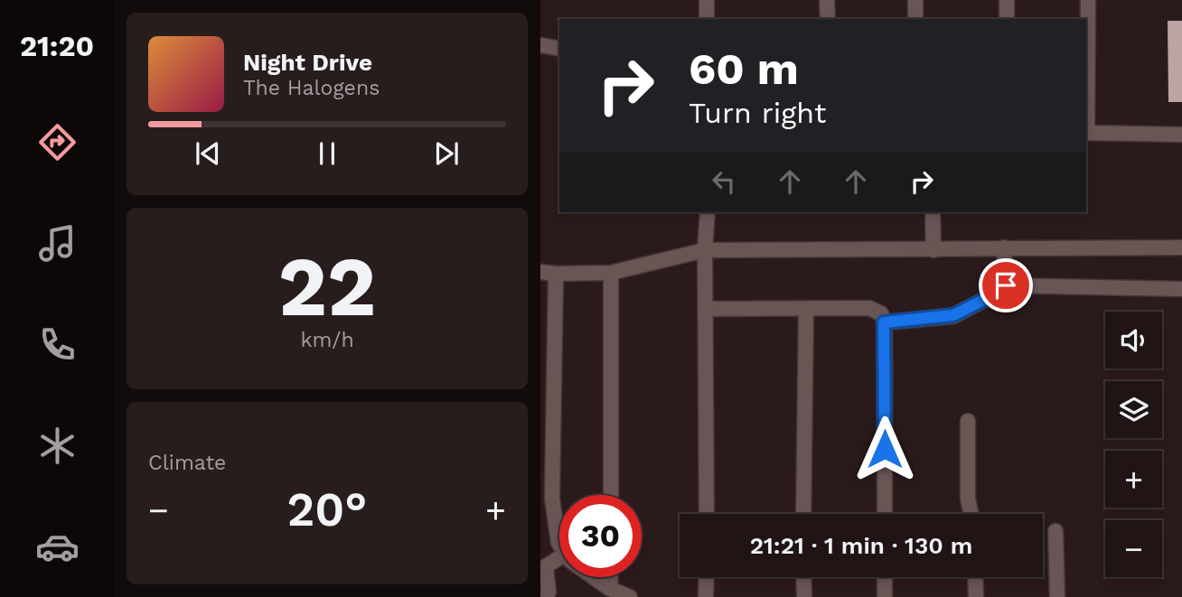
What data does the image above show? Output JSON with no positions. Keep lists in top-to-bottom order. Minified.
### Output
{"page":{"tabs":"21:20","turn":["60 m","Turn right"],"song":["Night Drive","The Halogens"],"tile":[["22","km/h"],"Climate"],"map_buttons":["+","−"],"heat":["−","20°","+"],"limit":"30","trip":"21:21 · 1 min · 130 m"}}
